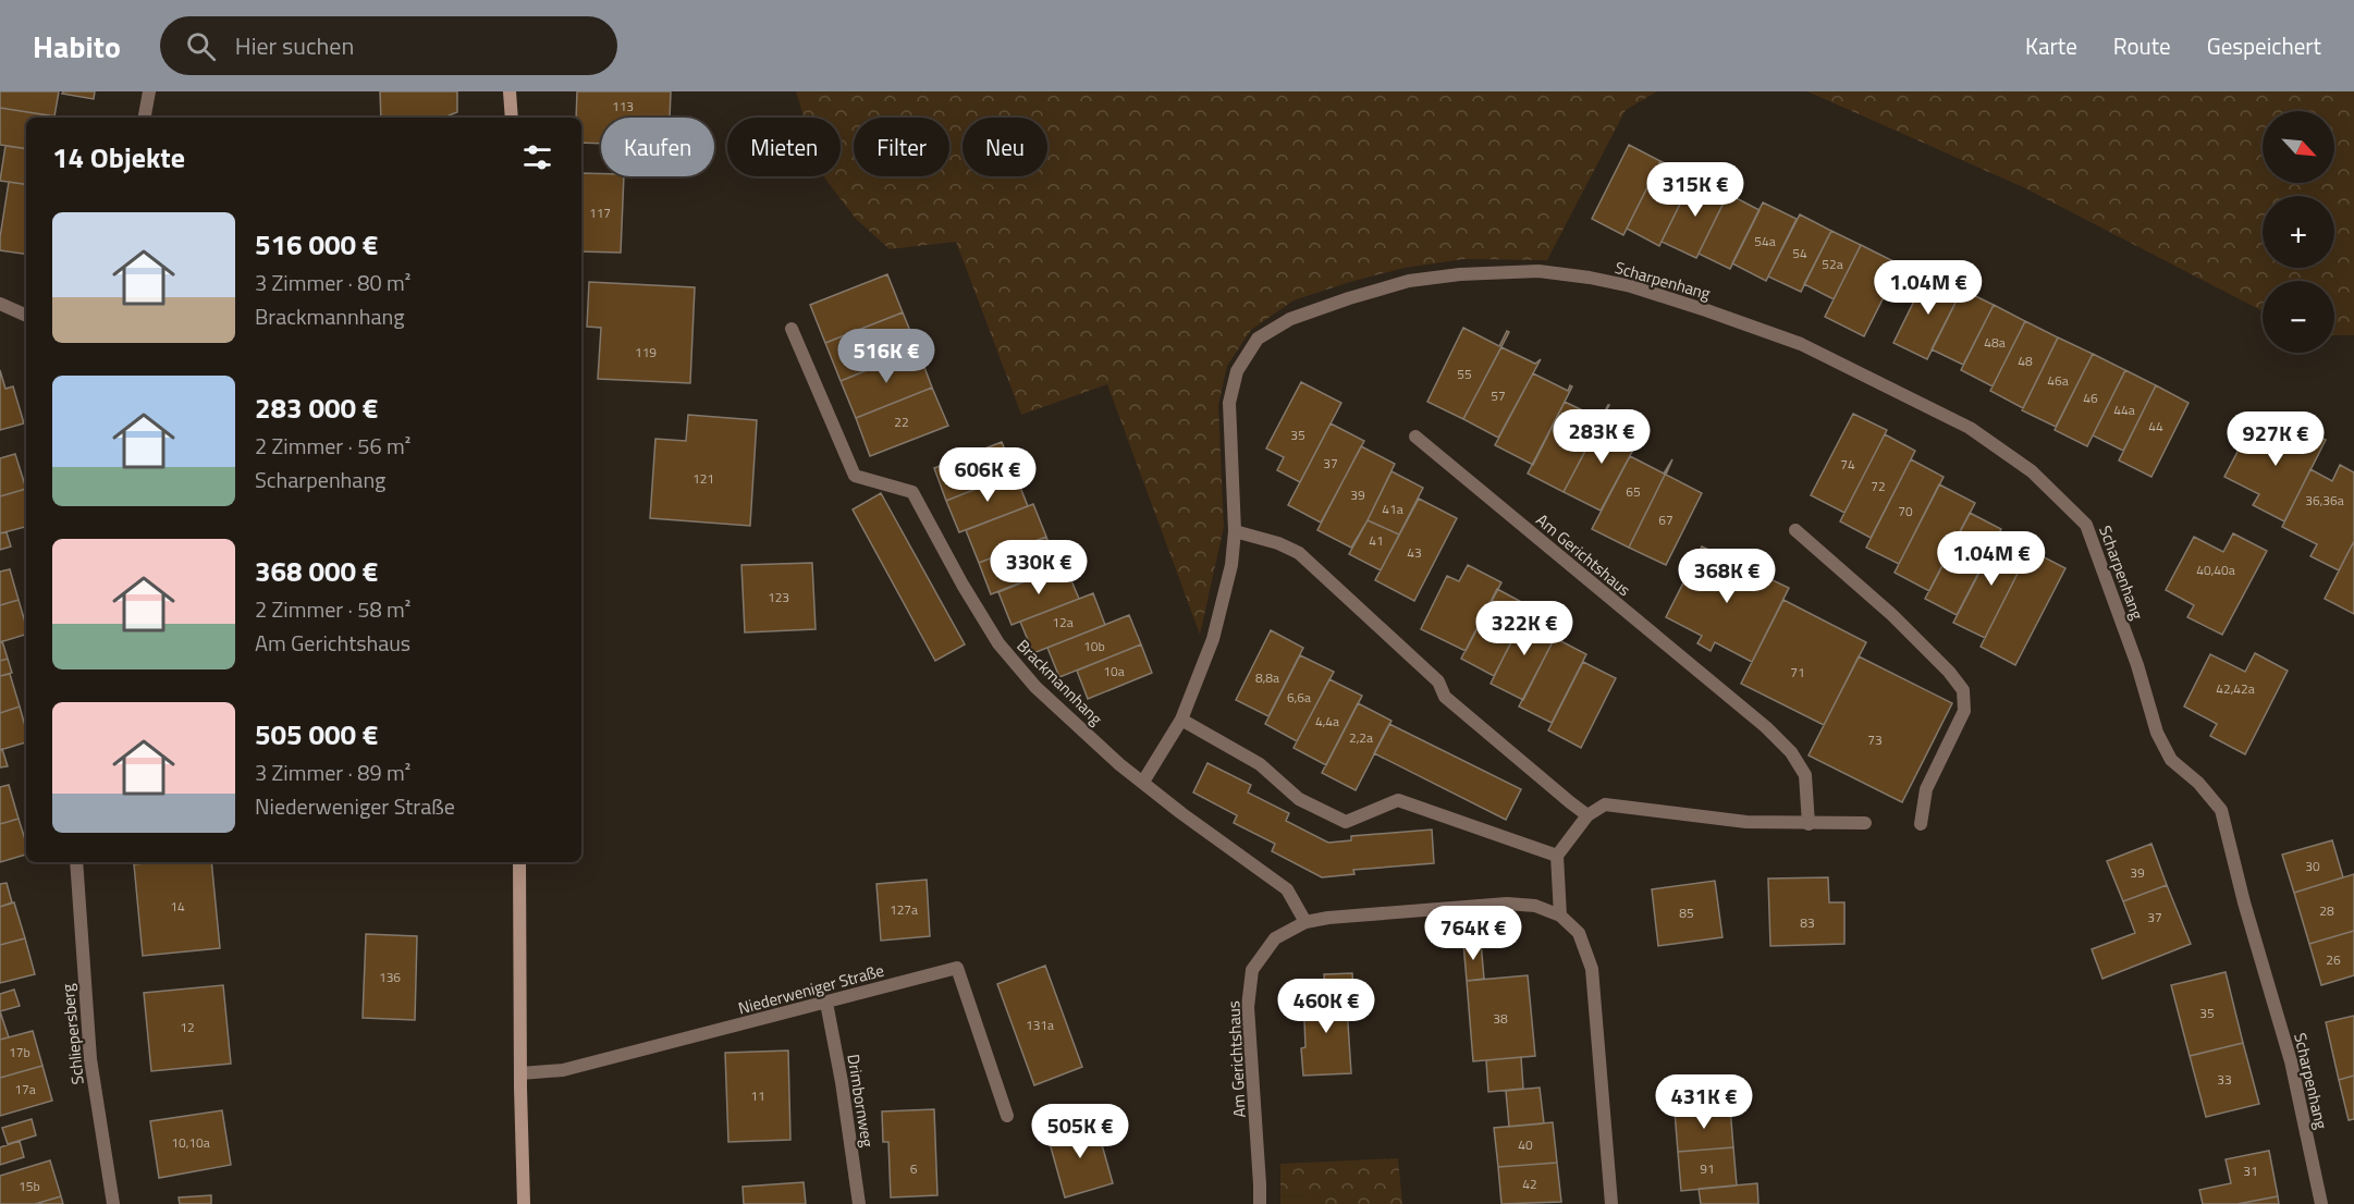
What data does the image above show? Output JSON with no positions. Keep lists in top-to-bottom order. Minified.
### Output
{"streets":{"street":["Scharpenhang","Am Gerichtshaus","Brackmannhang","Niederweniger Straße","Schliepersberg","Drimbornweg"]},"crossings":[["Am Gerichtshaus","Brackmannhang"],["Niederweniger Straße","Drimbornweg"]],"house_numbers":["113","117","54a","54","52a","48a","119","48","55","46a","57","46","44a","22","44","35","37","74","121","72","65","39","36,36a","41a","70","67","41","43","40,40a","123","12a","10b","10a","71","8,8a","42,42a","6,6a","4,4a","2,2a","73","30","39","14","127a","28","85","37","83","26","136","35","38","131a","12","17b","33","17a","11","10,10a","40","6","91","31","42","15b"],"north":"bottom right","page":{"header":"Habito","search":"Hier suchen","nav":["Karte","Route","Gespeichert"],"map_buttons":["+","−"],"chip":["Kaufen","Mieten","Filter","Neu"],"heading":"14 Objekte","price":["315K €","1.04M €","516K €","283K €","927K €","606K €","1.04M €","330K €","368K €","322K €","764K €","460K €","431K €","505K €"],"list":[{"name":"516 000 €","note":"3 Zimmer · 80 m² · Brackmannhang"},{"name":"283 000 €","note":"2 Zimmer · 56 m² · Scharpenhang"},{"name":"368 000 €","note":"2 Zimmer · 58 m² · Am Gerichtshaus"},{"name":"505 000 €","note":"3 Zimmer · 89 m² · Niederweniger Straße"}]}}
